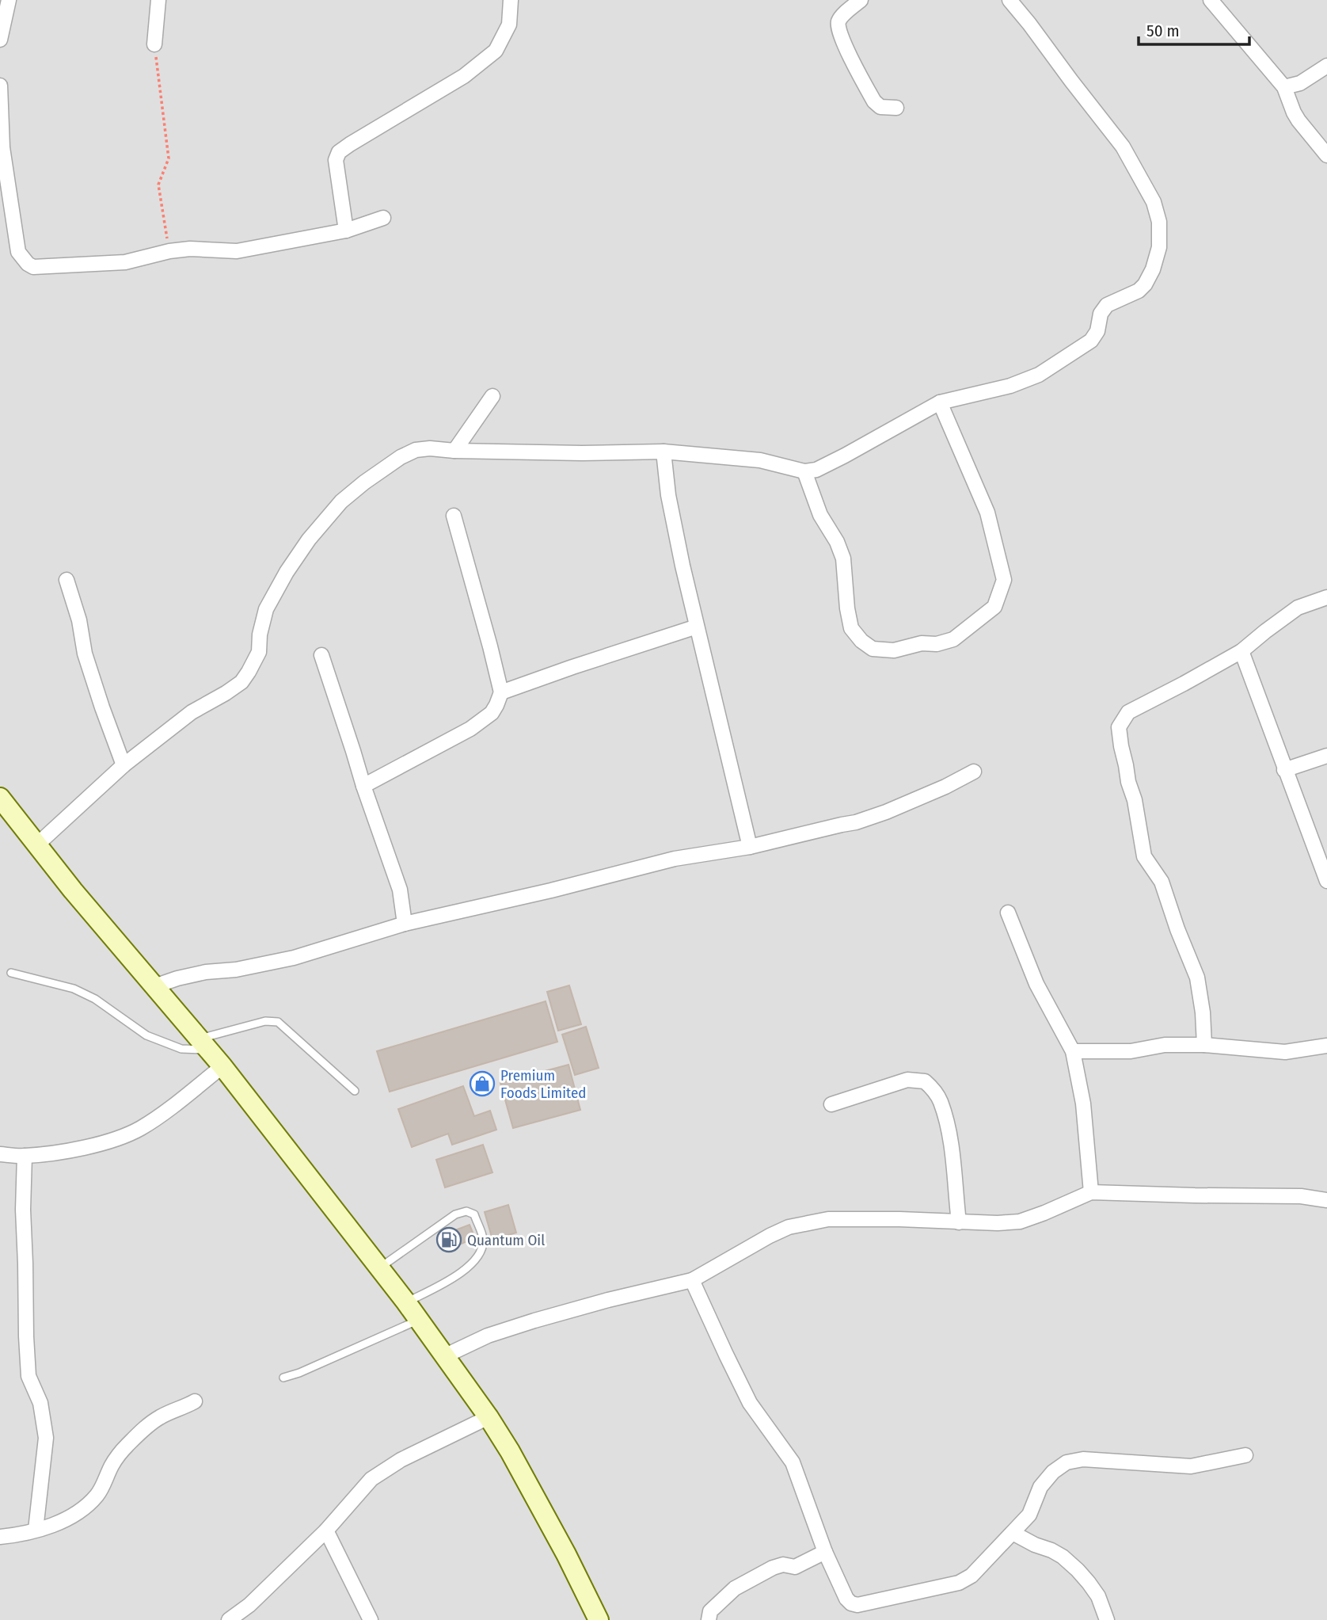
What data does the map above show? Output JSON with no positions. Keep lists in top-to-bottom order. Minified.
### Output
{"places":{"shop":["Premium Foods Limited"],"fuel station":["Quantum Oil"]},"scale_bar":"50 m"}
